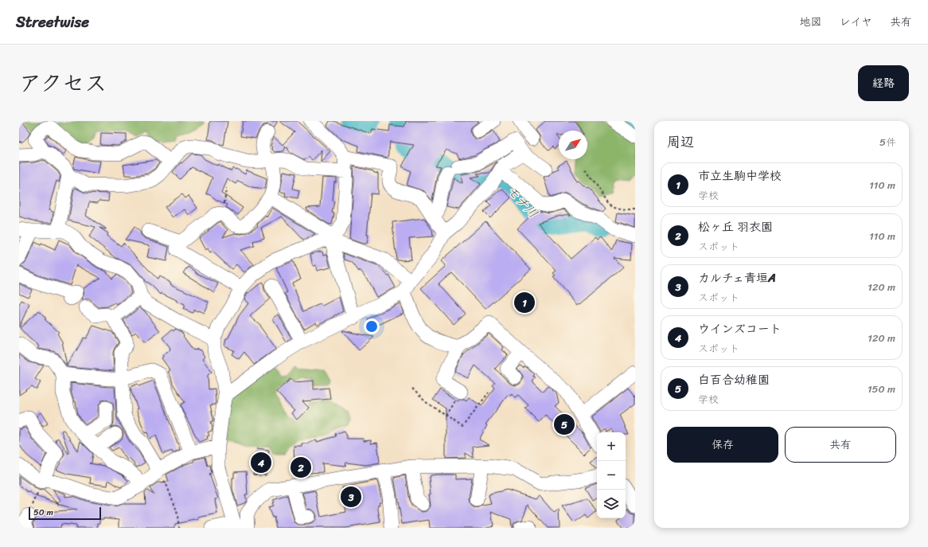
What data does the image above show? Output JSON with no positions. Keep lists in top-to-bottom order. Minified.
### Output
{"water":["モチ川"],"scale_bar":"50 m","north":"top right","page":{"header":"Streetwise","nav":["地図","レイヤ","共有"],"title":"アクセス","buttons":["経路",["保存","共有"]],"heading":["周辺","5件"],"list":[{"mark":"1","name":"市立生駒中学校","note":"学校","value":"110 m"},{"mark":"2","name":"松ヶ丘 羽衣園","note":"スポット","value":"110 m"},{"mark":"3","name":"カルチェ青垣A","note":"スポット","value":"120 m"},{"mark":"4","name":"ウインズコート","note":"スポット","value":"120 m"},{"mark":"5","name":"白百合幼稚園","note":"学校","value":"150 m"}],"pins":["1","5","4","2","3"],"map_buttons":["+","−"],"scale":"50 m"}}
